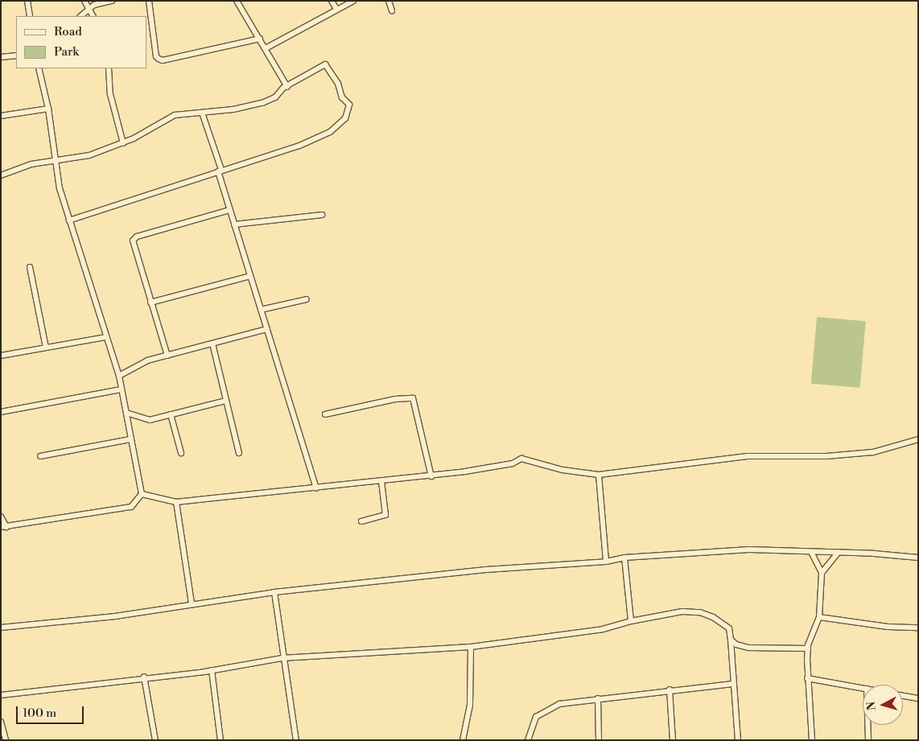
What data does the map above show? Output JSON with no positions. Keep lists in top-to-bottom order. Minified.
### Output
{"legend":["Road","Park"],"scale_bar":"100 m","north":"left"}
